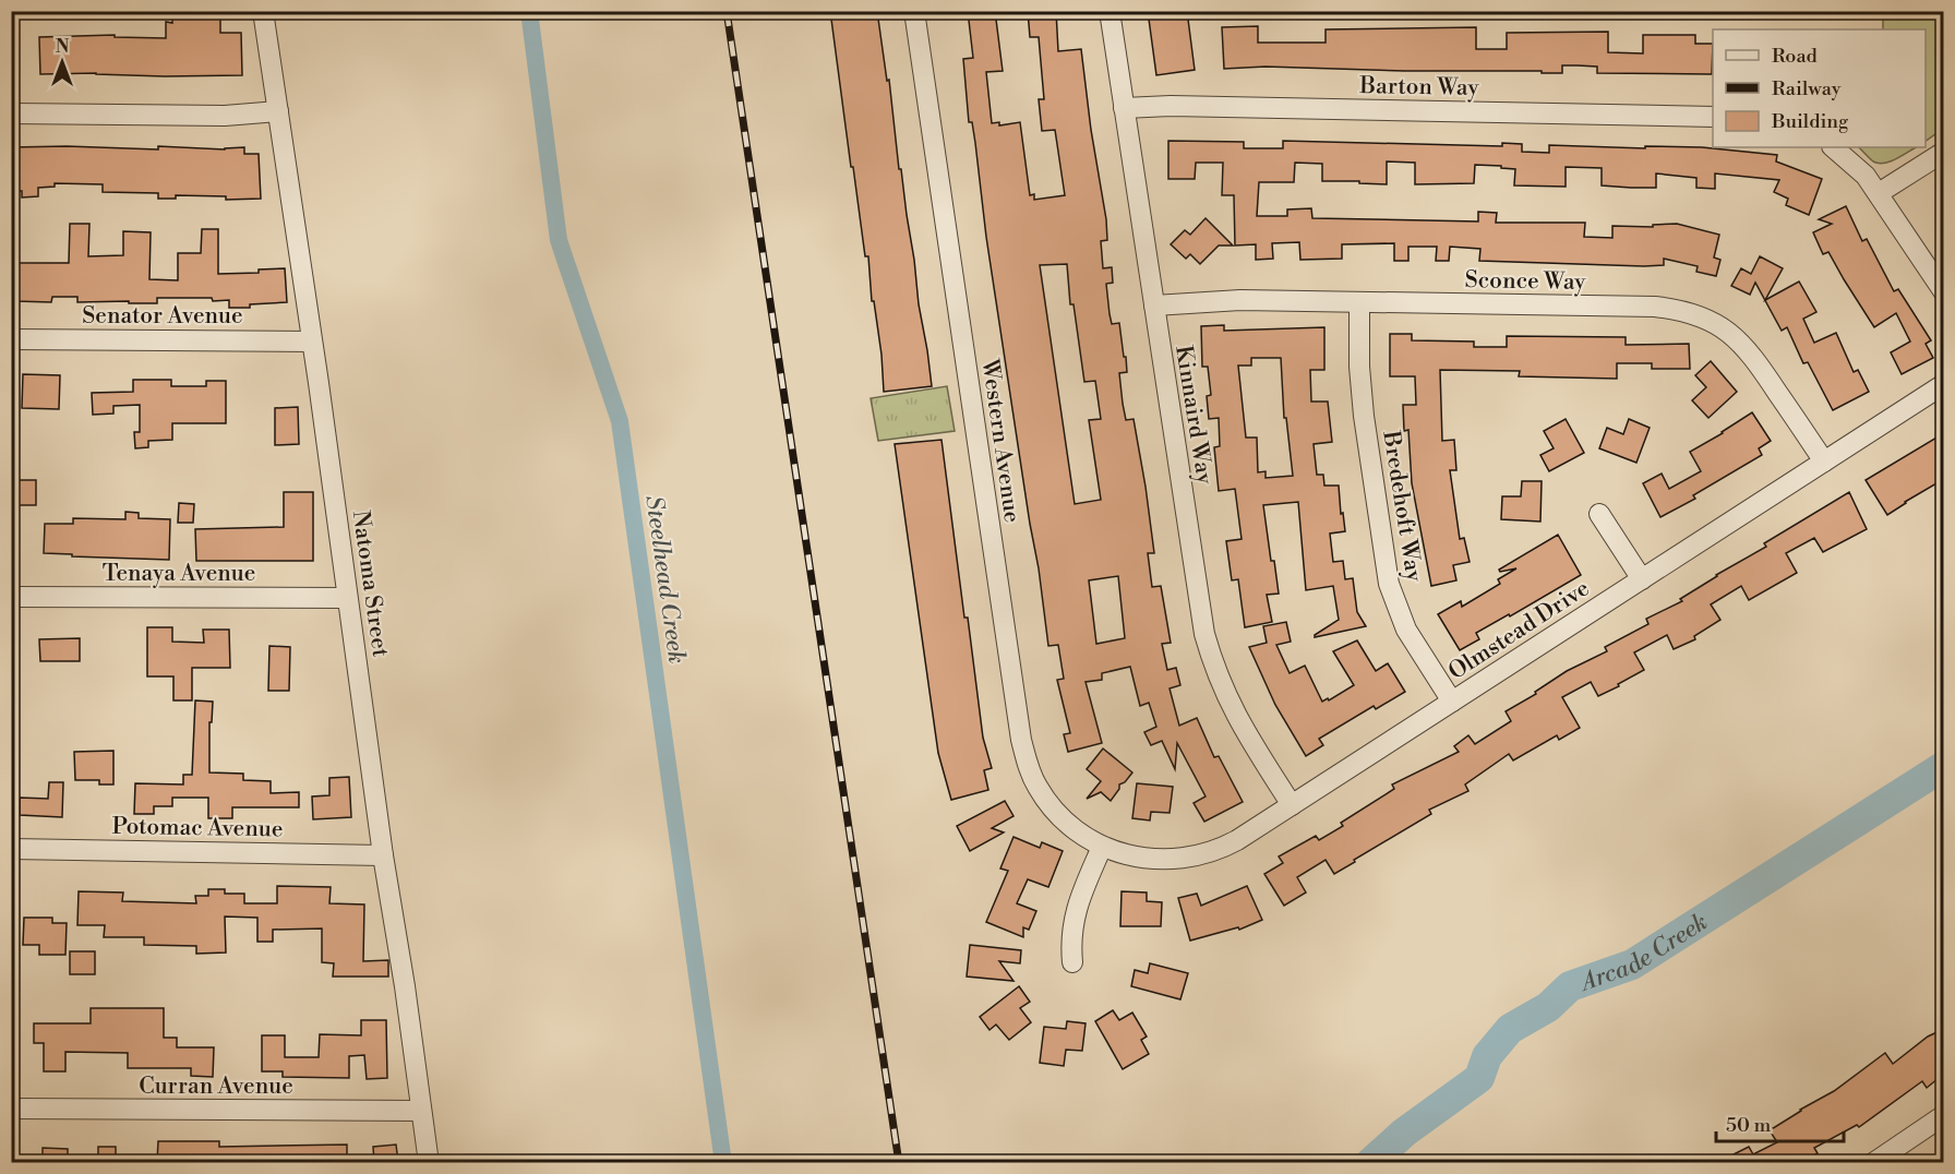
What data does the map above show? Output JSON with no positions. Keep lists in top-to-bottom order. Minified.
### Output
{"streets":{"street":["Barton Way","Sconce Way","Senator Avenue","Kinnaird Way","Western Avenue","Bredehoft Way","Tenaya Avenue","Natoma Street","Olmstead Drive","Potomac Avenue","Curran Avenue"]},"crossings":[["Barton Way","Kinnaird Way"],["Sconce Way","Kinnaird Way"],["Sconce Way","Bredehoft Way"],["Sconce Way","Olmstead Drive"],["Senator Avenue","Natoma Street"],["Kinnaird Way","Olmstead Drive"],["Western Avenue","Olmstead Drive"],["Bredehoft Way","Olmstead Drive"],["Tenaya Avenue","Natoma Street"],["Natoma Street","Potomac Avenue"],["Natoma Street","Curran Avenue"]],"water":["Steelhead Creek","Arcade Creek"],"legend":["Road","Railway","Building"],"scale_bar":"50 m","north":"top"}
